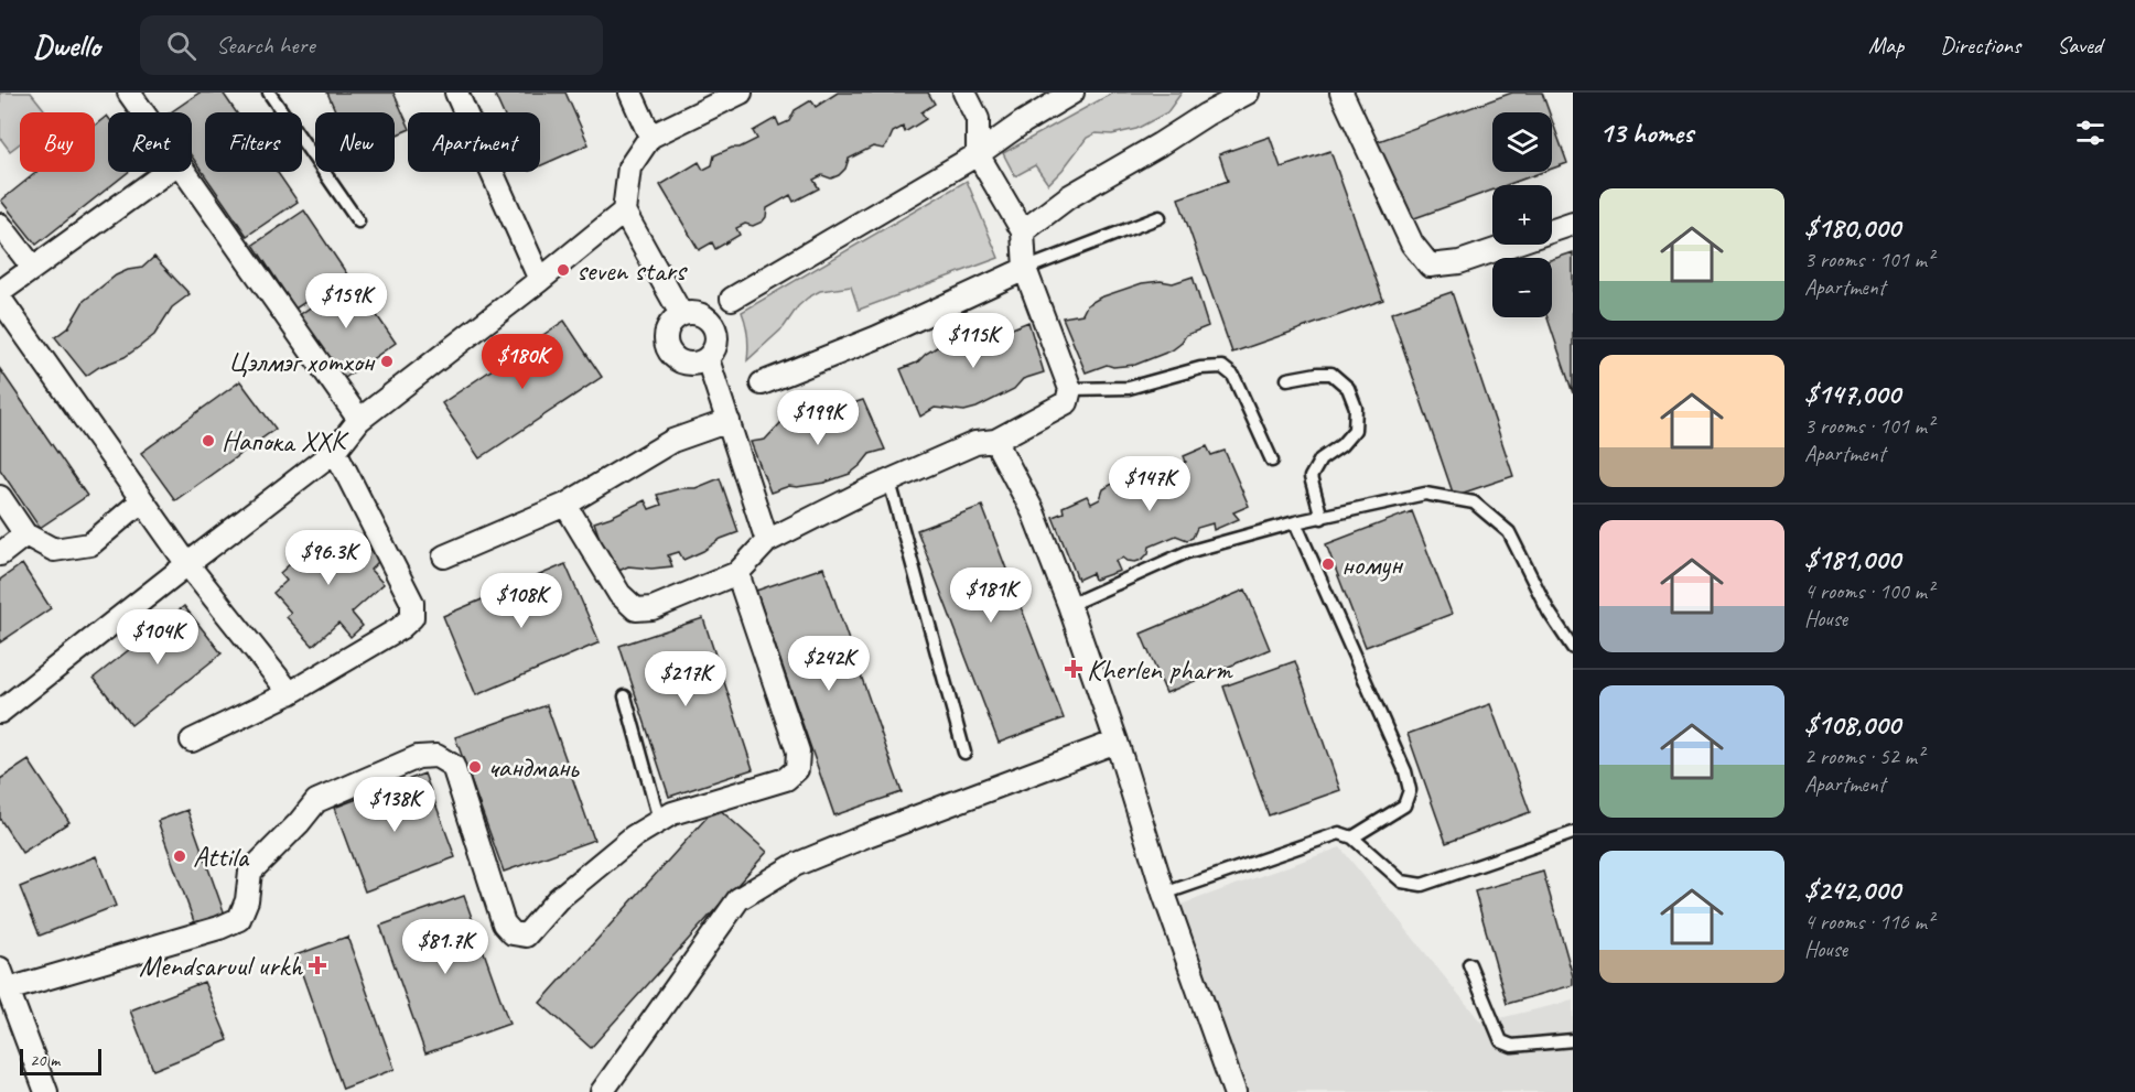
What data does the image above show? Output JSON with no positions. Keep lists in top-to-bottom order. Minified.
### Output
{"places":{"other":["seven stars","Цэлмэг хотхон","Напока ХХК","номун","чандмань","Attila"],"health":["Kherlen pharm","Mendsaruul urkh"]},"scale_bar":"20 m","page":{"header":"Dwello","search":"Search here","nav":["Map","Directions","Saved"],"heading":"13 homes","map_buttons":["+","−"],"chip":["Buy","Rent","Filters","New","Apartment"],"list":[{"name":"$180,000","note":"3 rooms · 101 m² · Apartment"},{"name":"$147,000","note":"3 rooms · 101 m² · Apartment"},{"name":"$181,000","note":"4 rooms · 100 m² · House"},{"name":"$108,000","note":"2 rooms · 52 m² · Apartment"},{"name":"$242,000","note":"4 rooms · 116 m² · House"}],"price":["$159K","$115K","$180K","$199K","$147K","$96.3K","$181K","$108K","$104K","$242K","$217K","$138K","$81.7K"],"scale":"20 m"}}
